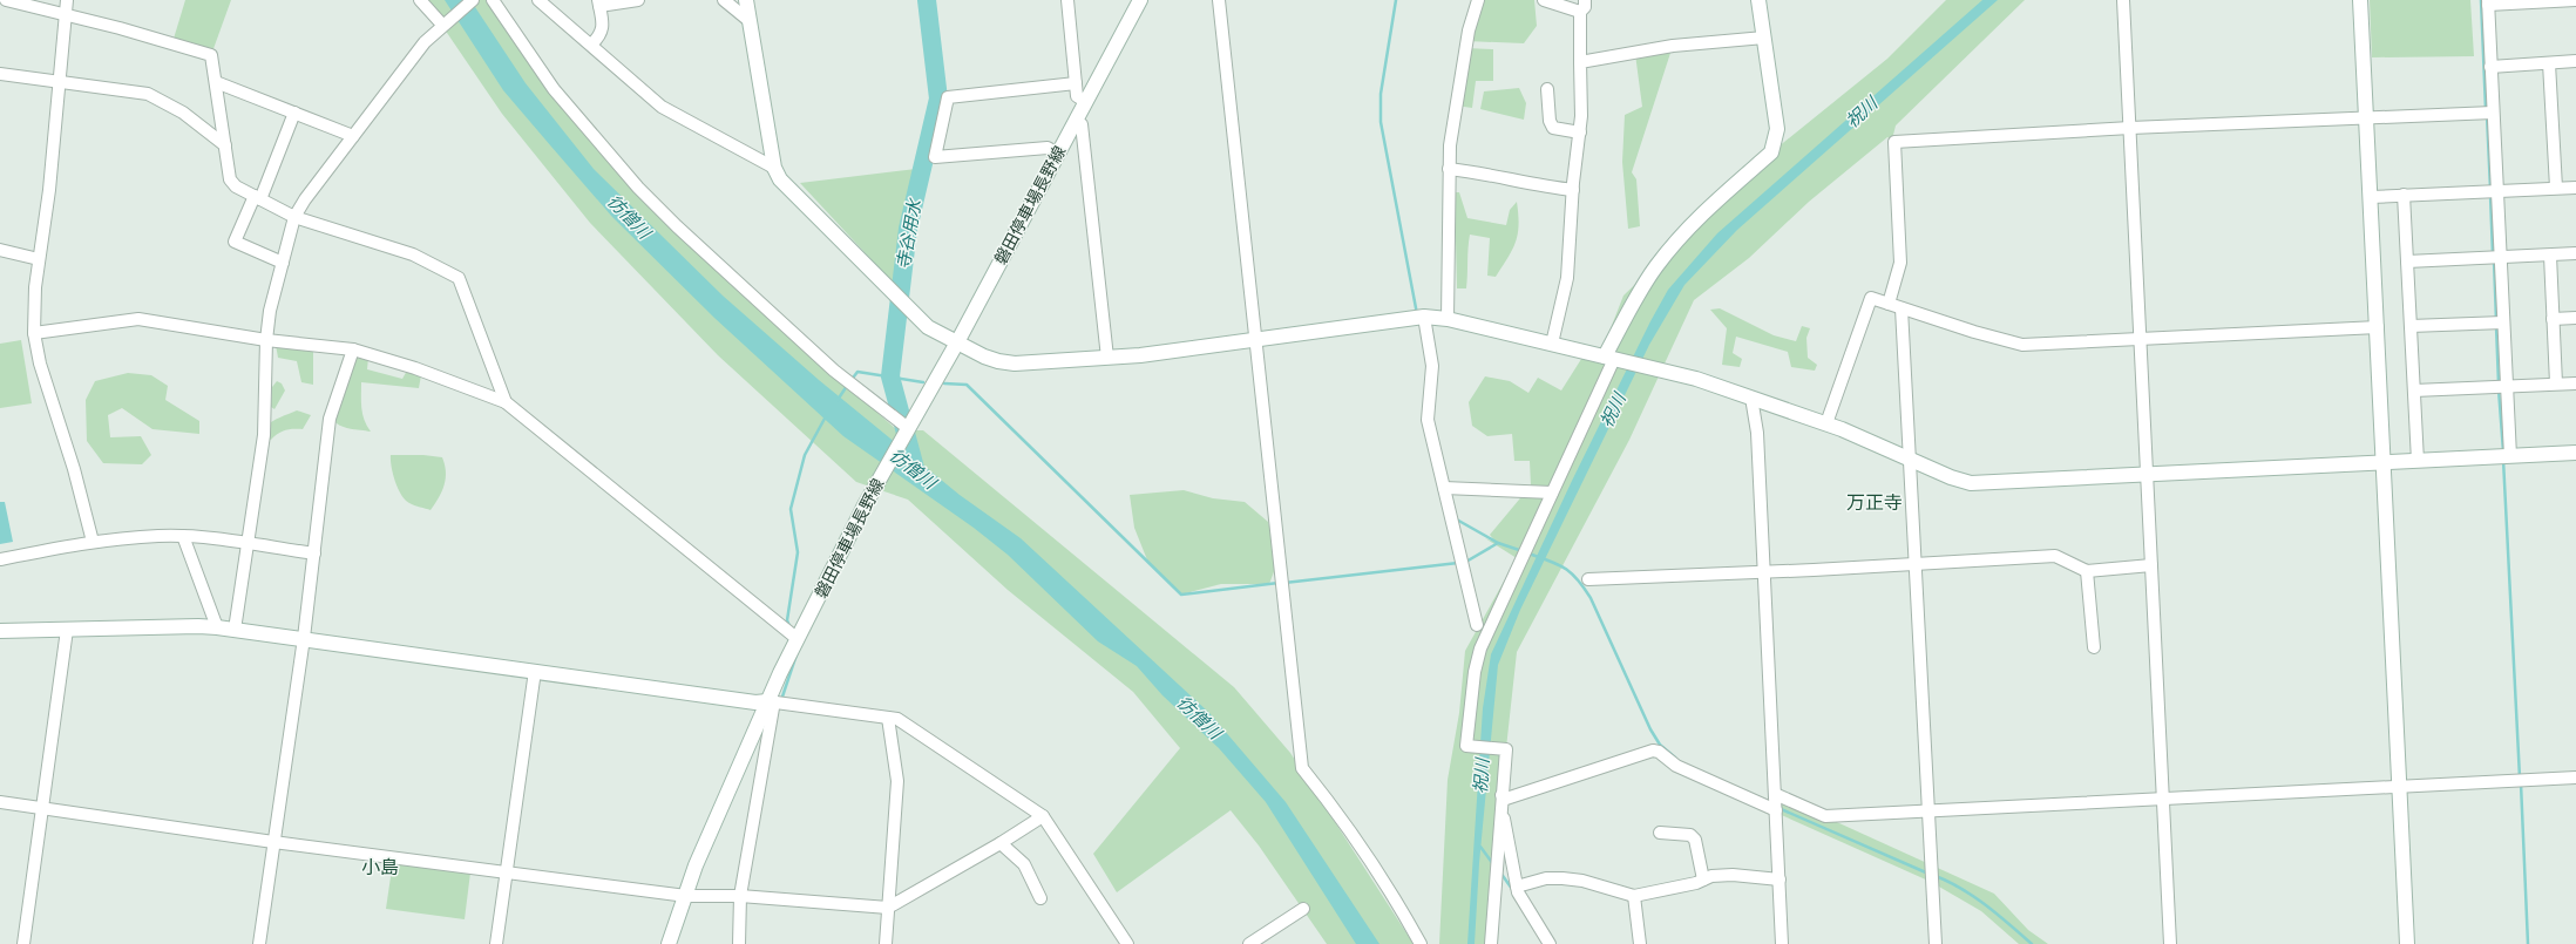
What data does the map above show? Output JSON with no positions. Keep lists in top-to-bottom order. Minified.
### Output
{"streets":{"street":["磐田停車場長野線"]},"districts":["万正寺","小島"],"water":["祝川","彷僧川","寺谷用水"]}
